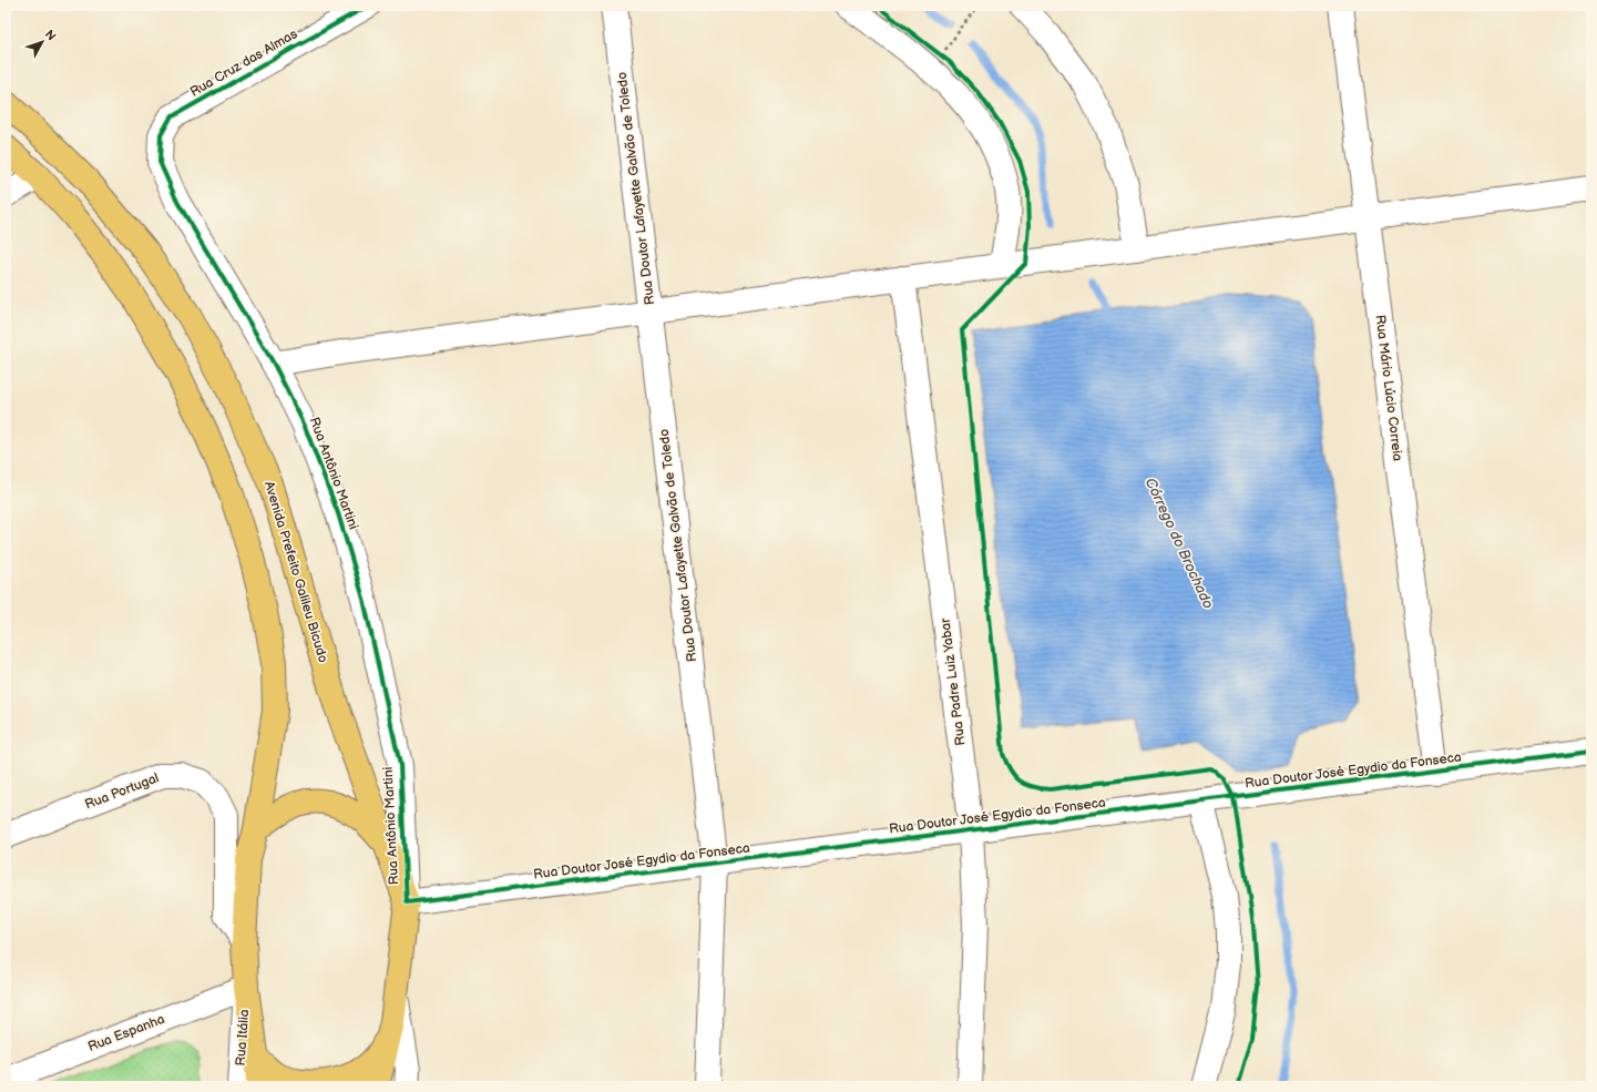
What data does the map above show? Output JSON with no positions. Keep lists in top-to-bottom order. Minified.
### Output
{"streets":{"main road":["Avenida Prefeito Galileu Bicudo"],"street":["Rua Cruz das Almas","Rua Doutor Lafayette Galvão de Toledo","Rua Mário Lúcio Correia","Rua Antônio Martini","Rua Padre Luiz Yabar","Rua Doutor José Egydio da Fonseca","Rua Portugal","Rua Espanha","Rua Itália"]},"crossings":[["Rua Cruz das Almas","Rua Antônio Martini"],["Rua Doutor Lafayette Galvão de Toledo","Rua Doutor José Egydio da Fonseca"],["Rua Mário Lúcio Correia","Rua Doutor José Egydio da Fonseca"],["Rua Antônio Martini","Avenida Prefeito Galileu Bicudo"],["Rua Antônio Martini","Rua Doutor José Egydio da Fonseca"],["Avenida Prefeito Galileu Bicudo","Rua Doutor José Egydio da Fonseca"],["Rua Padre Luiz Yabar","Rua Doutor José Egydio da Fonseca"],["Rua Espanha","Rua Itália"]],"water":["Córrego do Brochado"],"north":"top right"}
